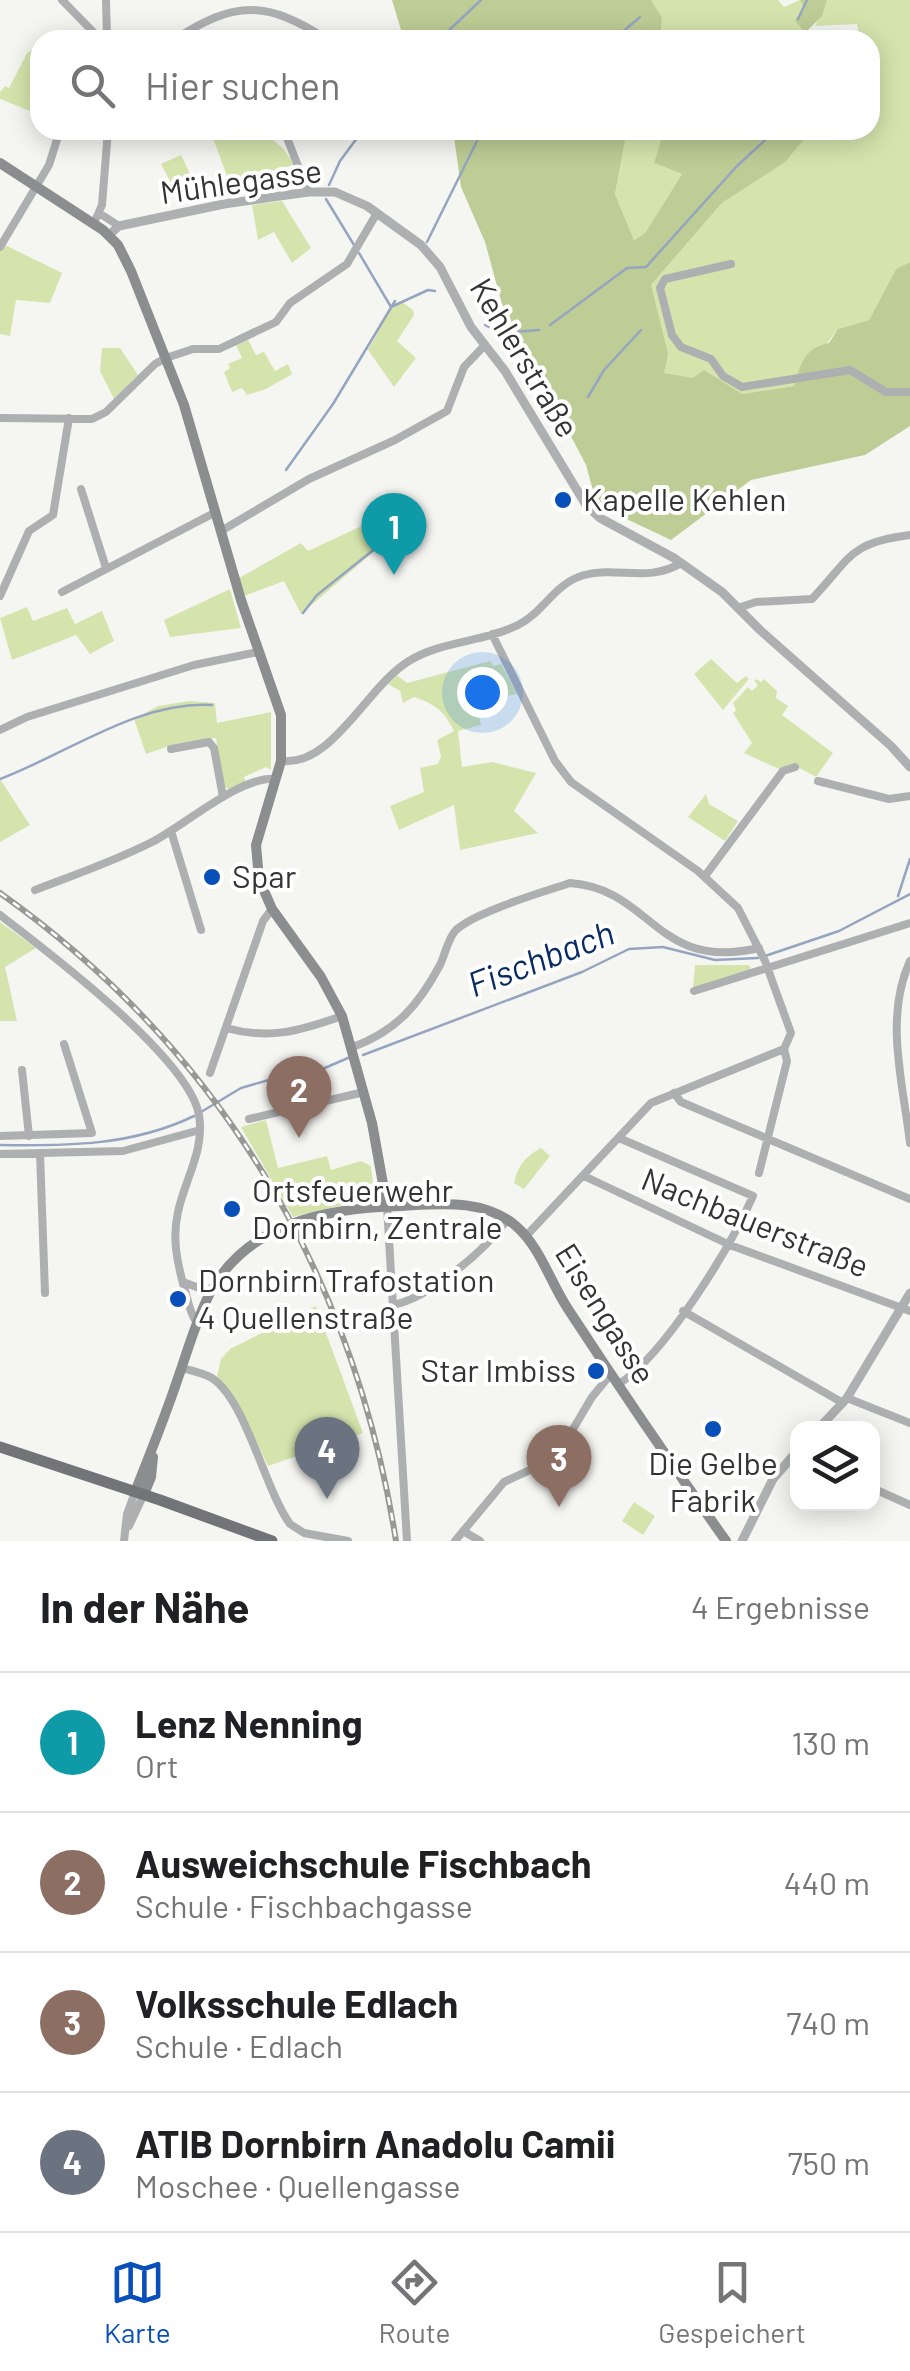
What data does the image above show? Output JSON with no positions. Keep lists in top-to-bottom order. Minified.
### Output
{"streets":{"main road":["Eisengasse"],"street":["Mühlegasse","Kehlerstraße","Nachbauerstraße"]},"crossings":[["Mühlegasse","Kehlerstraße"]],"water":["Fischbach"],"places":["Kapelle Kehlen","Spar","Ortsfeuerwehr Dornbirn, Zentrale","Dornbirn Trafostation 4 Quellenstraße","Star Imbiss","Die Gelbe Fabrik"],"page":{"search":"Hier suchen","pins":["1","2","4","3"],"heading":["In der Nähe","4 Ergebnisse"],"list":[{"mark":"1","name":"Lenz Nenning","note":"Ort","value":"130 m"},{"mark":"2","name":"Ausweichschule Fischbach","note":"Schule · Fischbachgasse","value":"440 m"},{"mark":"3","name":"Volksschule Edlach","note":"Schule · Edlach","value":"740 m"},{"mark":"4","name":"ATIB Dornbirn Anadolu Camii","note":"Moschee · Quellengasse","value":"750 m"}],"nav":["Karte","Route","Gespeichert"]}}
